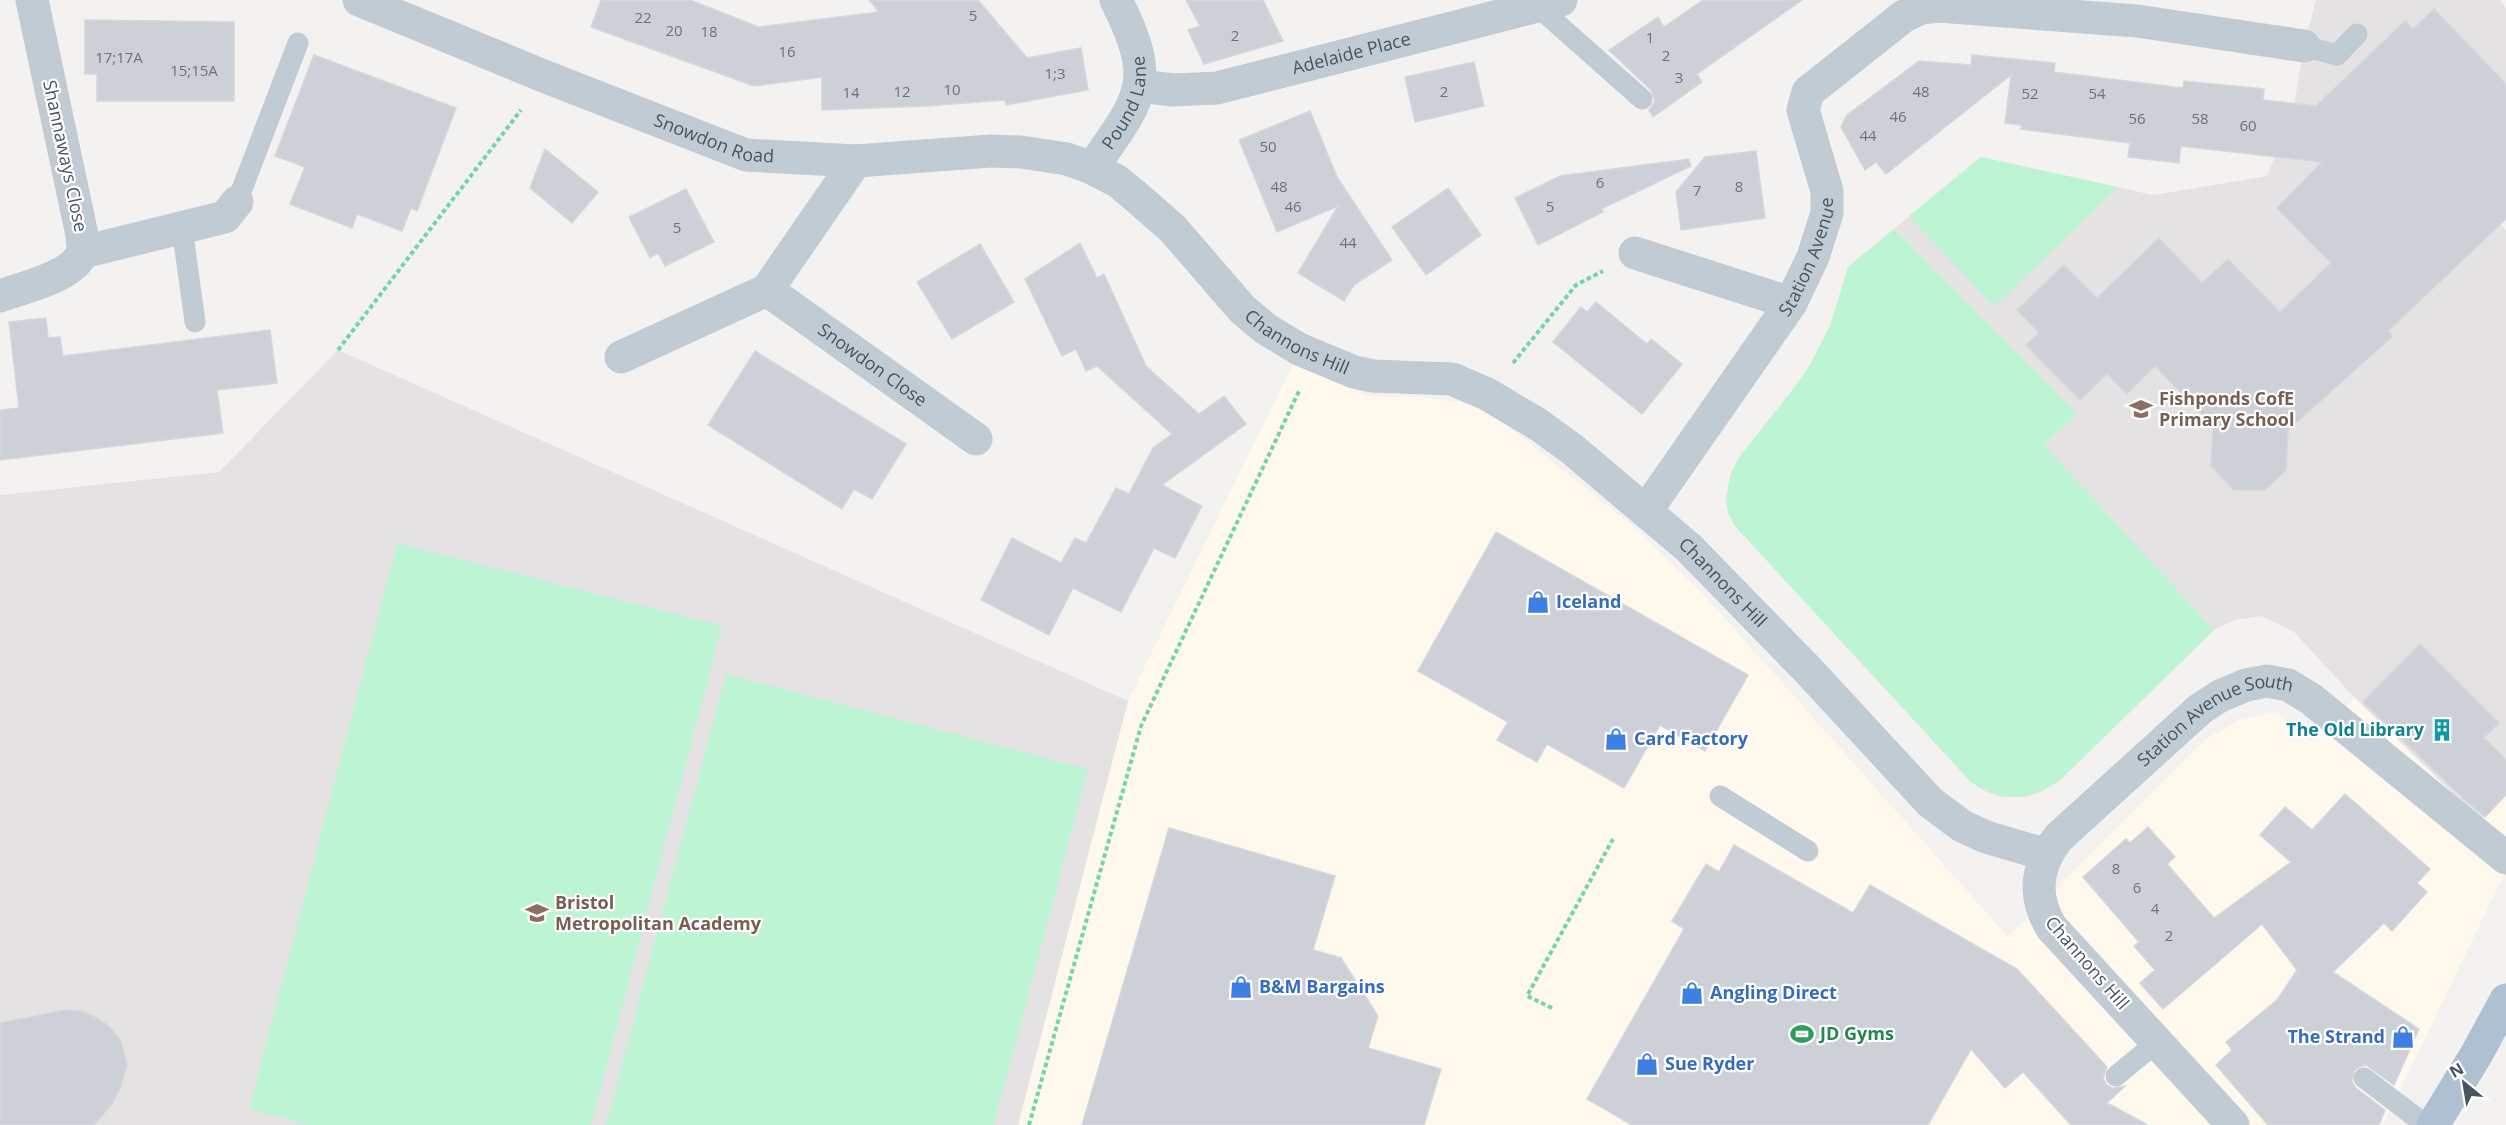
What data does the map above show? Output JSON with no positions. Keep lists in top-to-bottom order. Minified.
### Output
{"streets":{"street":["Adelaide Place","Pound Lane","Snowdon Road","Shannaways Close","Station Avenue","Channons Hill","Snowdon Close","Station Avenue South"]},"crossings":[["Adelaide Place","Pound Lane"],["Pound Lane","Snowdon Road"],["Pound Lane","Channons Hill"],["Snowdon Road","Channons Hill"],["Station Avenue","Channons Hill"],["Channons Hill","Station Avenue South"]],"places":{"school or university":["Fishponds CofE Primary School","Bristol Metropolitan Academy"],"shop":["Iceland","Card Factory","B&M Bargains","Angling Direct","The Strand","Sue Ryder"],"building":["The Old Library"],"sports":["JD Gyms"]},"house_numbers":["5","22","20","18","2","1","16","2","17;17A","15;15A","1;3","3","10","12","2","48","14","52","54","46","56","58","60","44","50","6","48","8","7","46","5","5","44","8","6","4","2"],"north":"top left"}
